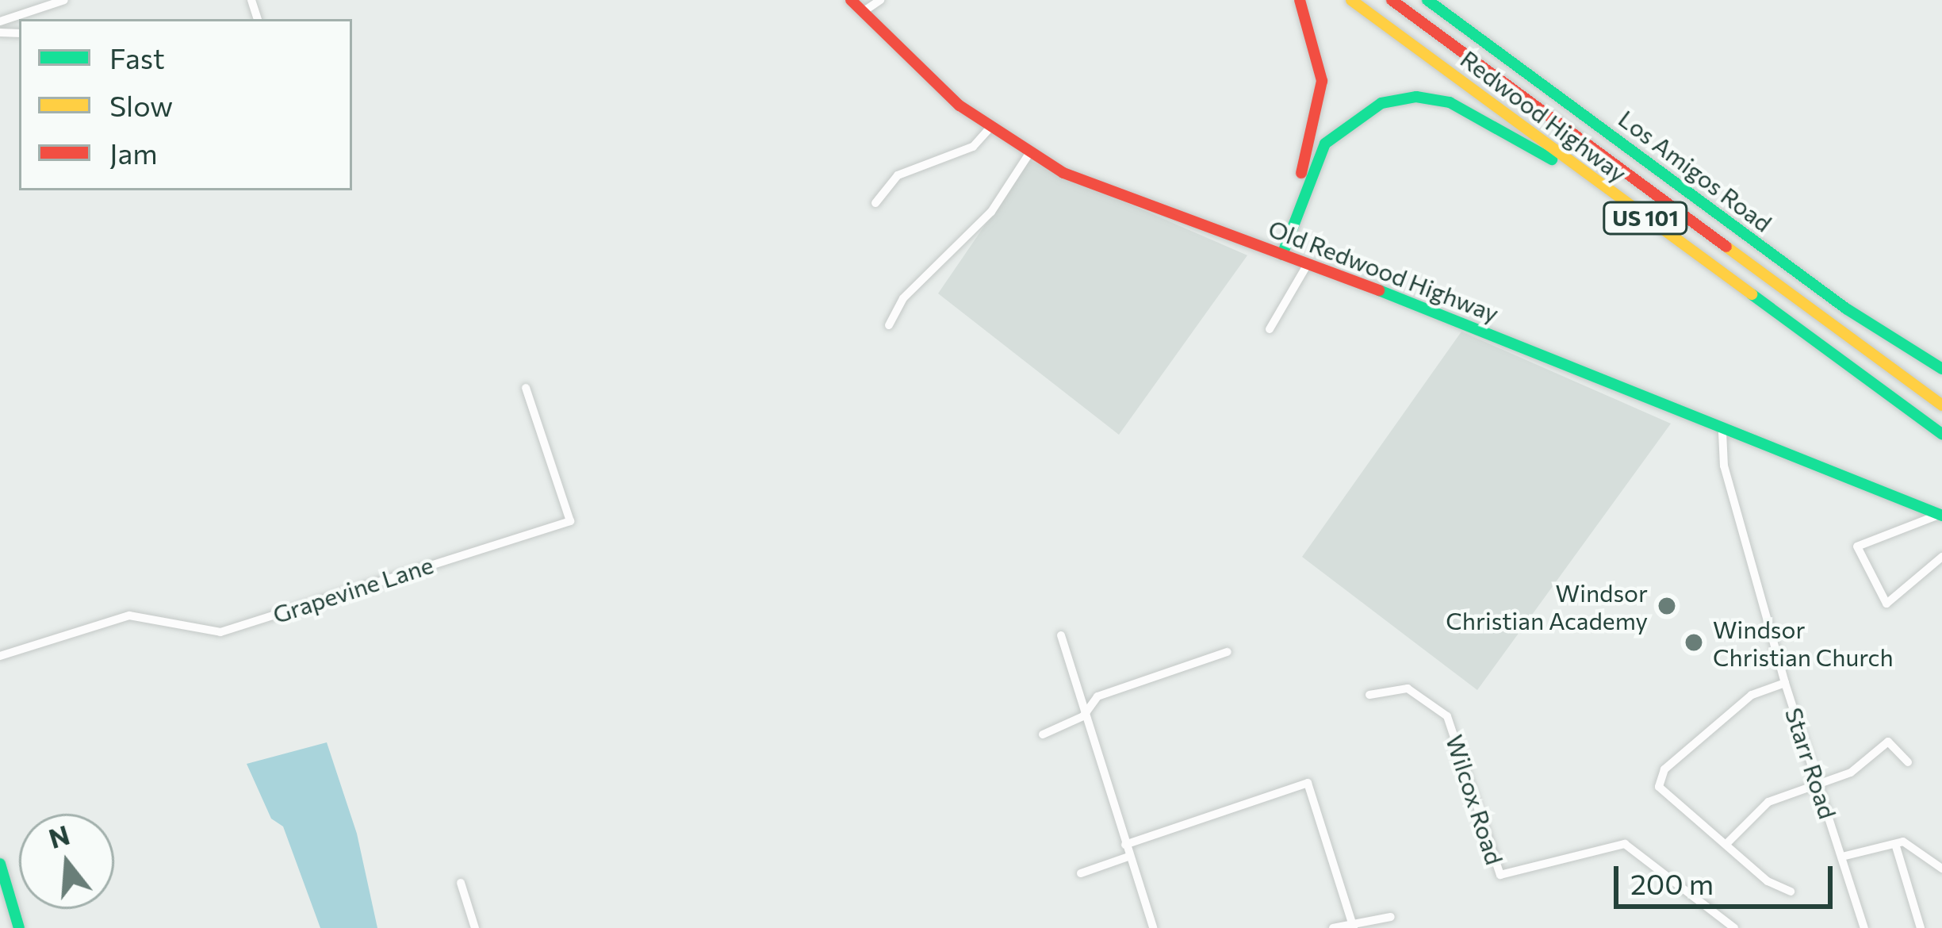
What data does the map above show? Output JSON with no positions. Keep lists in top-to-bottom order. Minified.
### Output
{"streets":{"main road":["Redwood Highway","Los Amigos Road","US 101","Old Redwood Highway"],"street":["Grapevine Lane","Starr Road","Wilcox Road"]},"crossings":[["Old Redwood Highway","Starr Road"]],"places":["Windsor Christian Academy","Windsor Christian Church"],"legend":["Fast","Slow","Jam"],"scale_bar":"200 m","north":"top"}
